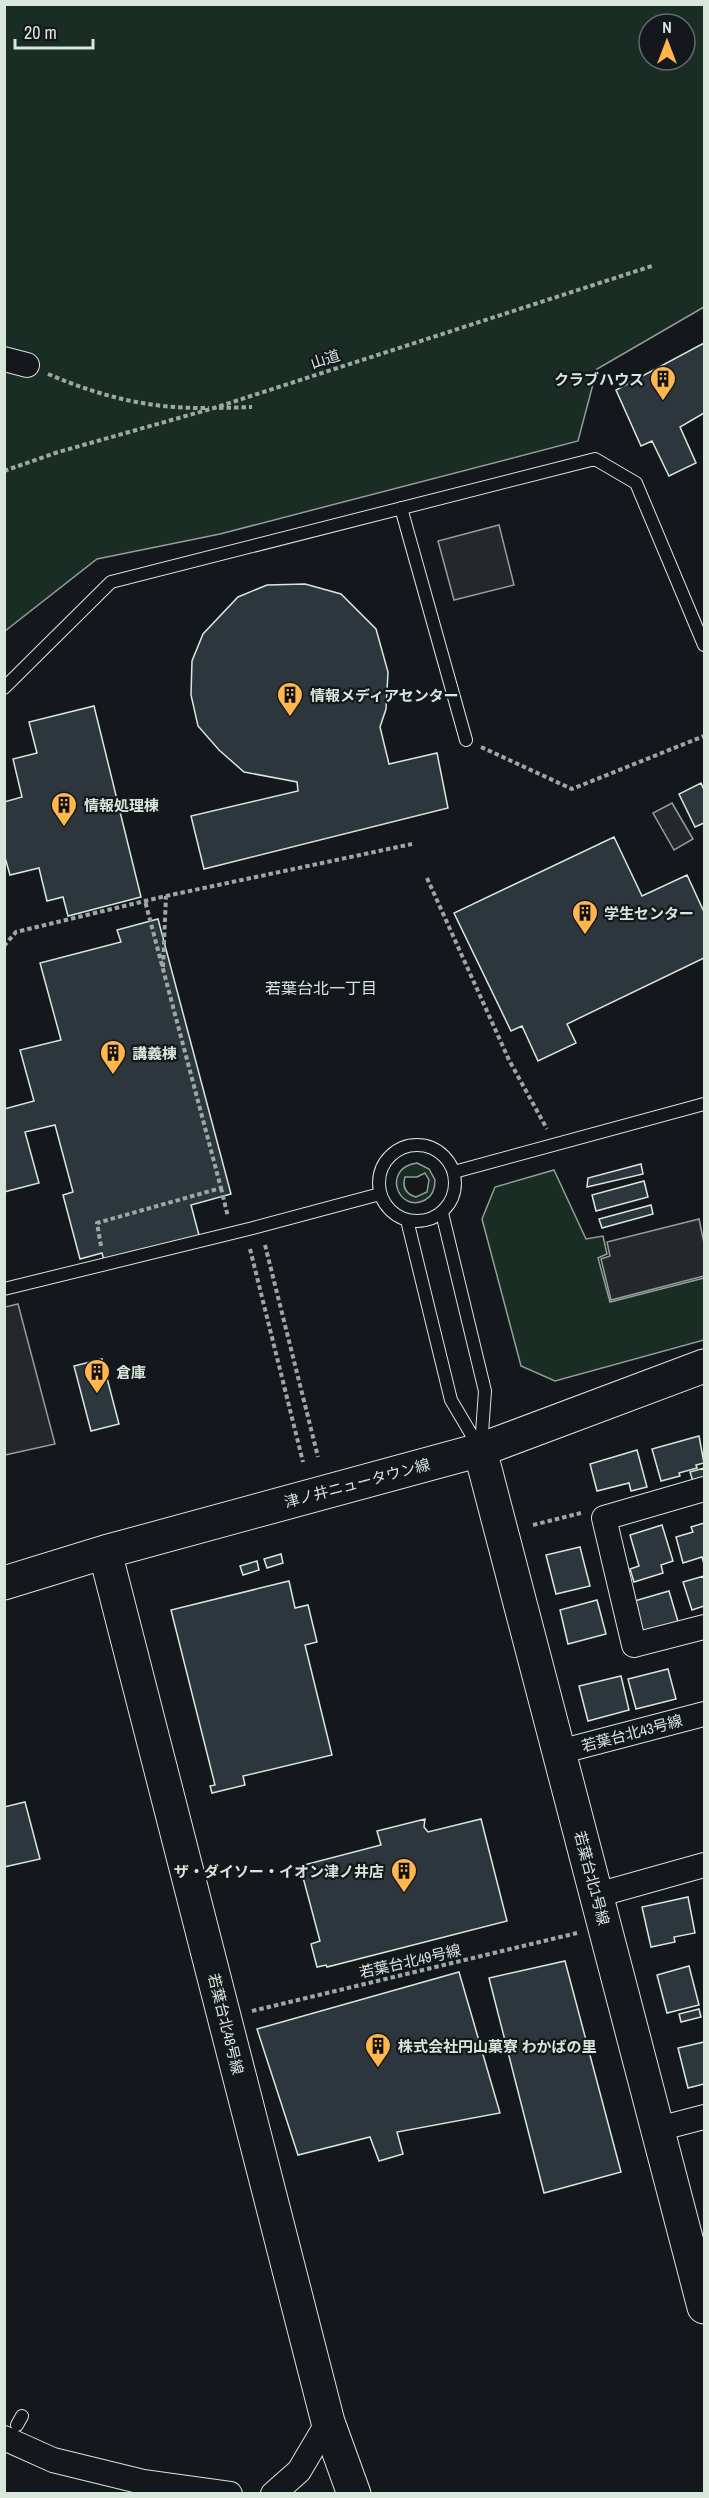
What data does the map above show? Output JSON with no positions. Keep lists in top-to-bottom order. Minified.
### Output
{"streets":{"street":["津ノ井ニュータウン線","若葉台北43号線","若葉台北1号線","若葉台北48号線"],"path":["山道","若葉台北49号線"]},"crossings":[["津ノ井ニュータウン線","若葉台北1号線"],["津ノ井ニュータウン線","若葉台北48号線"],["若葉台北43号線","若葉台北1号線"]],"districts":["若葉台北一丁目"],"places":{"building":["クラブハウス","情報メディアセンター","情報処理棟","学生センター","講義棟","倉庫","ザ・ダイソー・イオン津ノ井店","株式会社円山菓寮 わかばの里"]},"scale_bar":"20 m","north":"top"}
